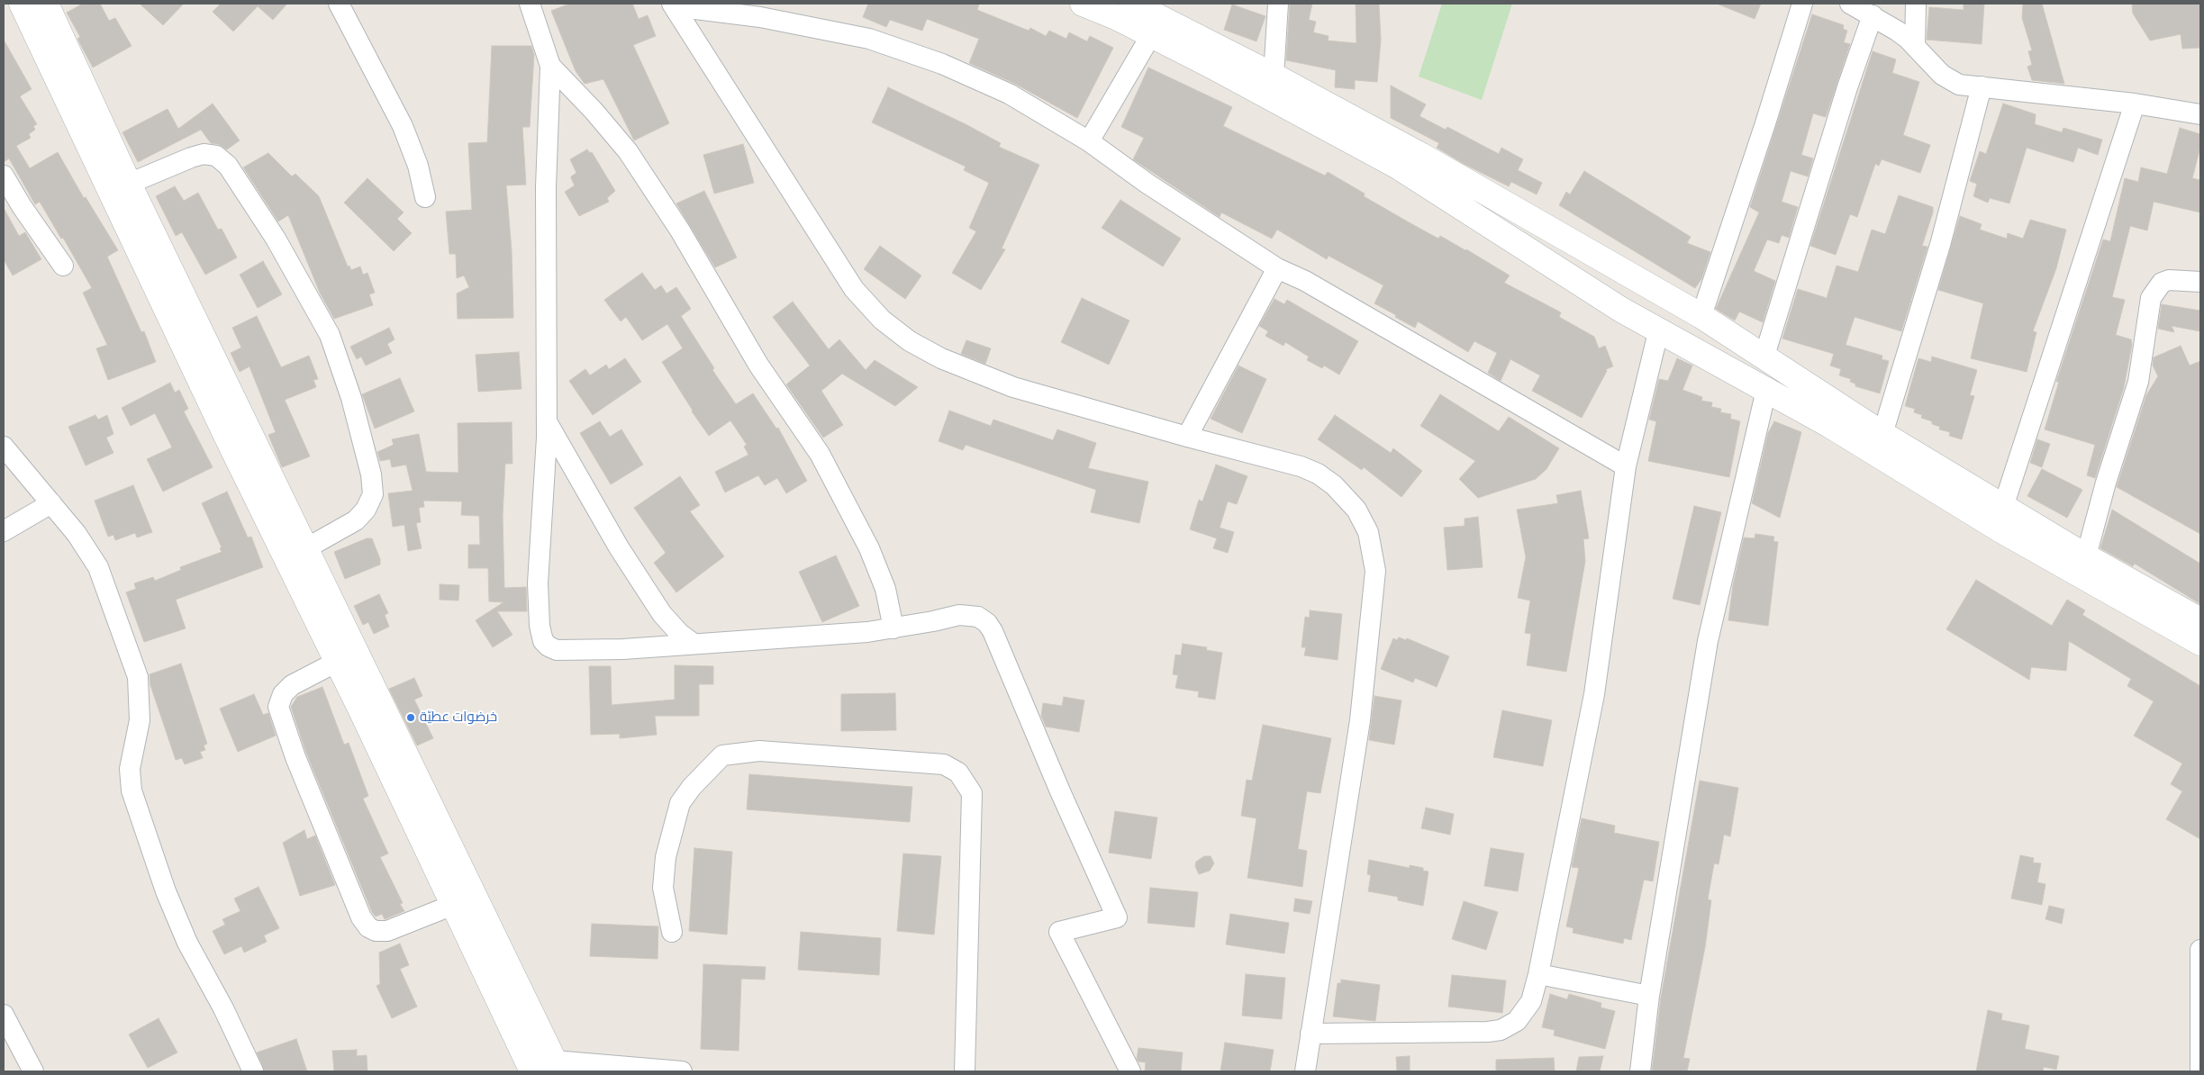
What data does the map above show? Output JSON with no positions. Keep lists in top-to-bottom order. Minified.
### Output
{"places":["خرضوات عطيّة"]}
